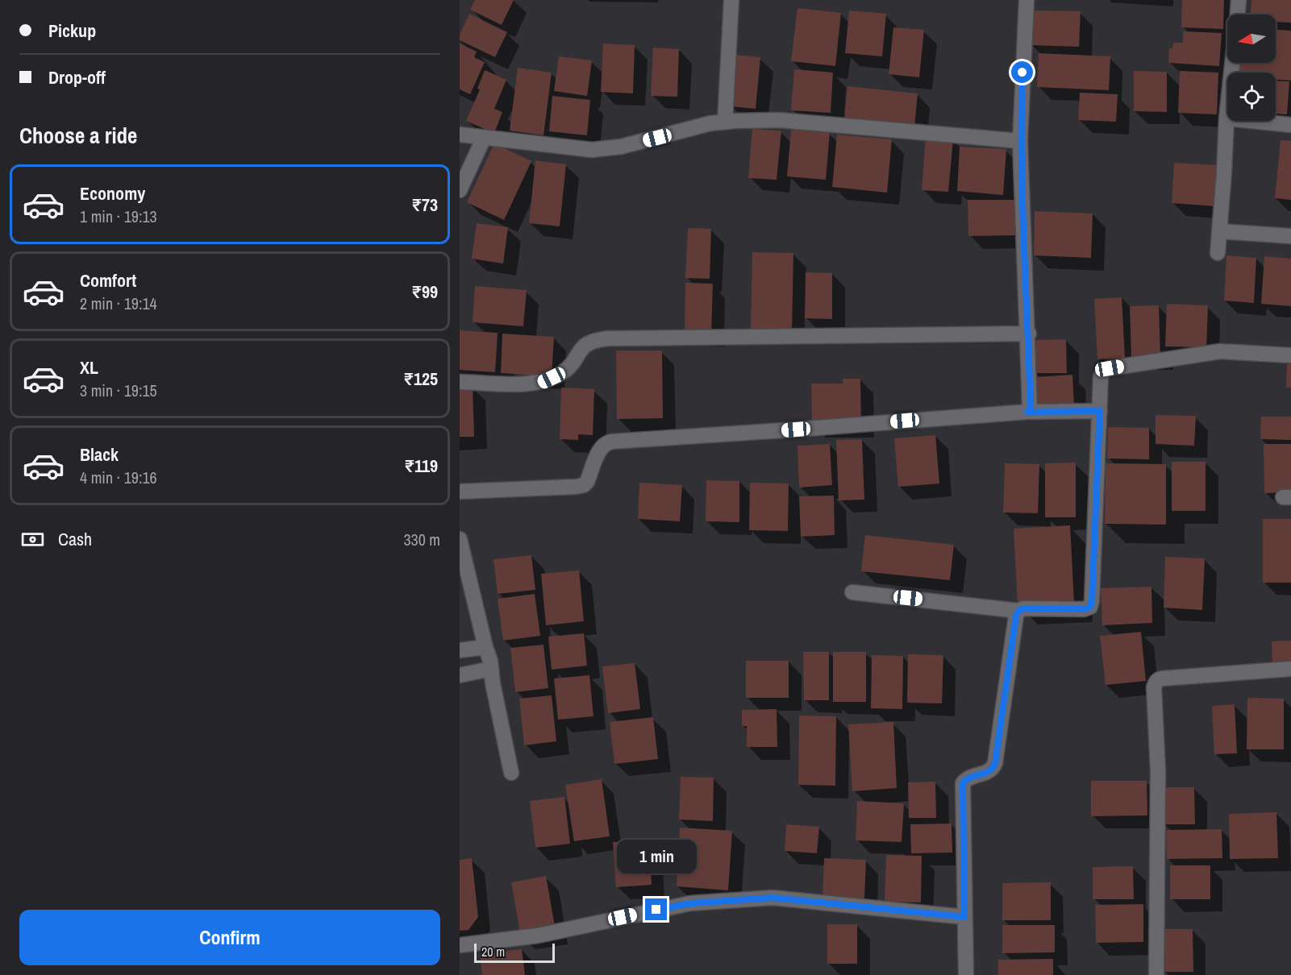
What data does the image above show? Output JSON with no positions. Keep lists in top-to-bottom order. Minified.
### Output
{"scale_bar":"20 m","north":"left","page":{"banner":["Pickup","Drop-off"],"heading":"Choose a ride","list":[{"name":"Economy","note":"1 min · 19:13","value":"₹73"},{"name":"Comfort","note":"2 min · 19:14","value":"₹99"},{"name":"XL","note":"3 min · 19:15","value":"₹125"},{"name":"Black","note":"4 min · 19:16","value":"₹119"}],"pay":["Cash","330 m"],"bubble":"1 min","buttons":"Confirm","scale":"20 m"}}
